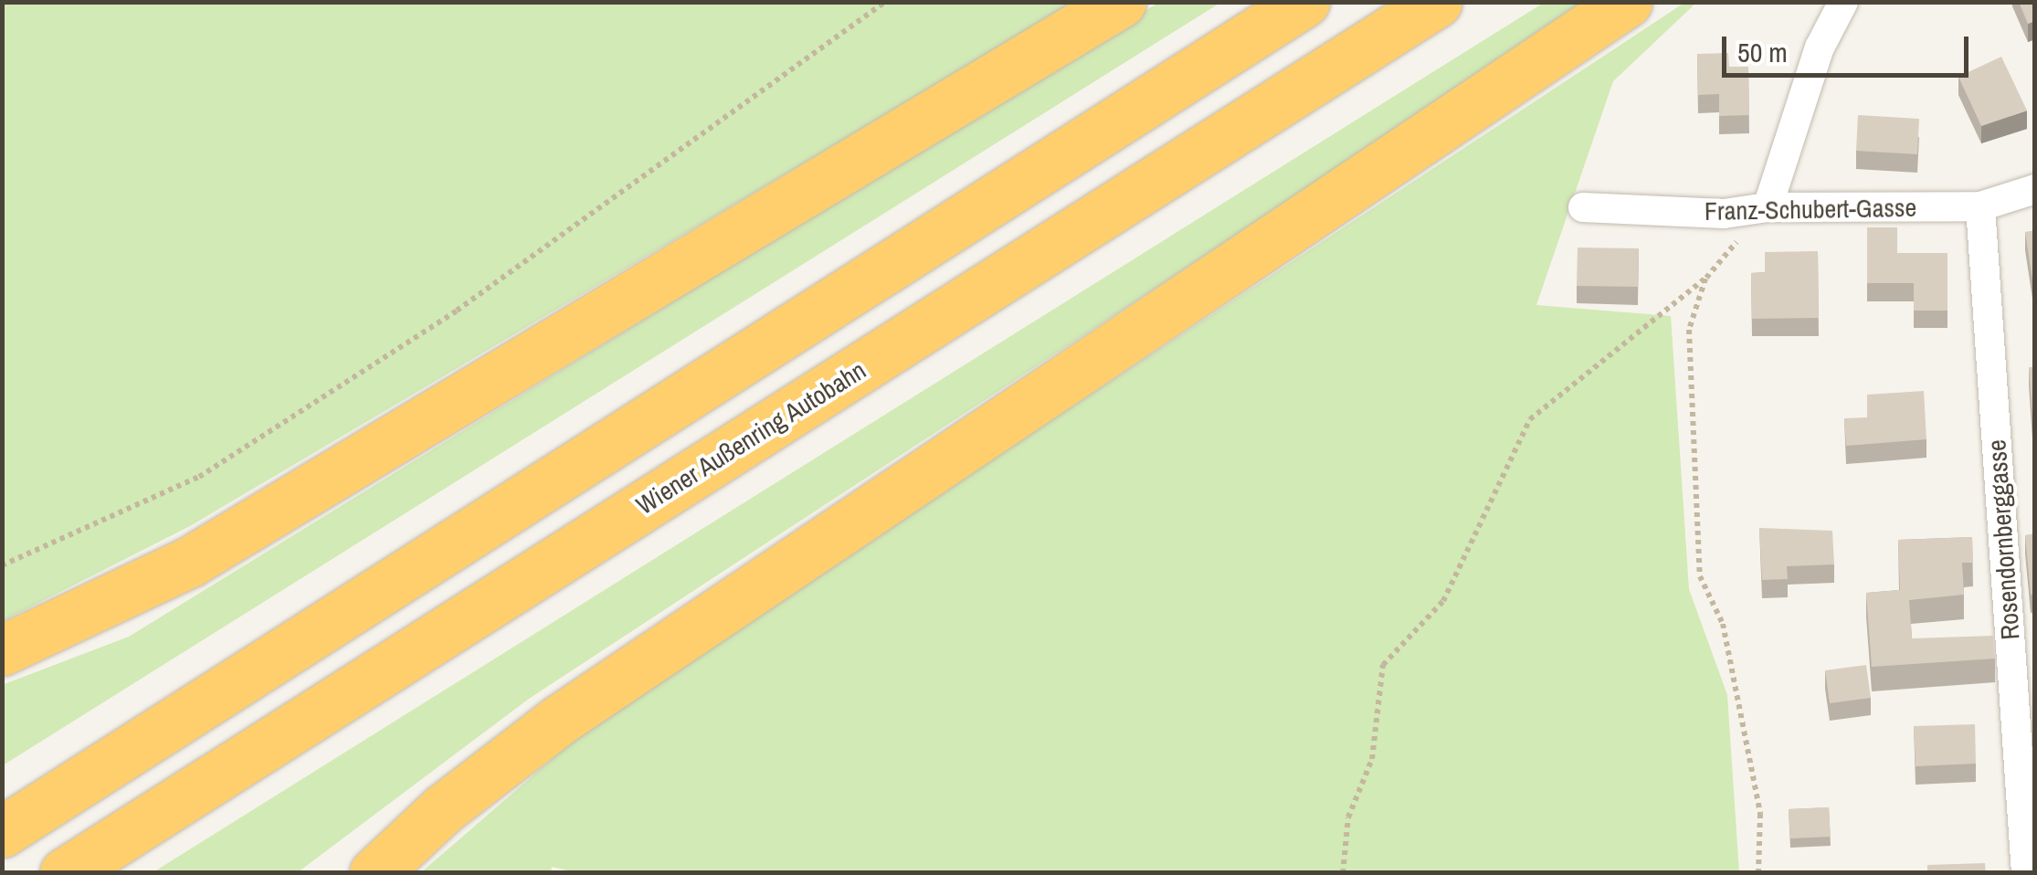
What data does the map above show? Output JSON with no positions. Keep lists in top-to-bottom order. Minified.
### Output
{"streets":{"highway":["Wiener Außenring Autobahn"],"street":["Franz-Schubert-Gasse","Rosendornberggasse"]},"crossings":[["Franz-Schubert-Gasse","Rosendornberggasse"]],"scale_bar":"50 m"}
